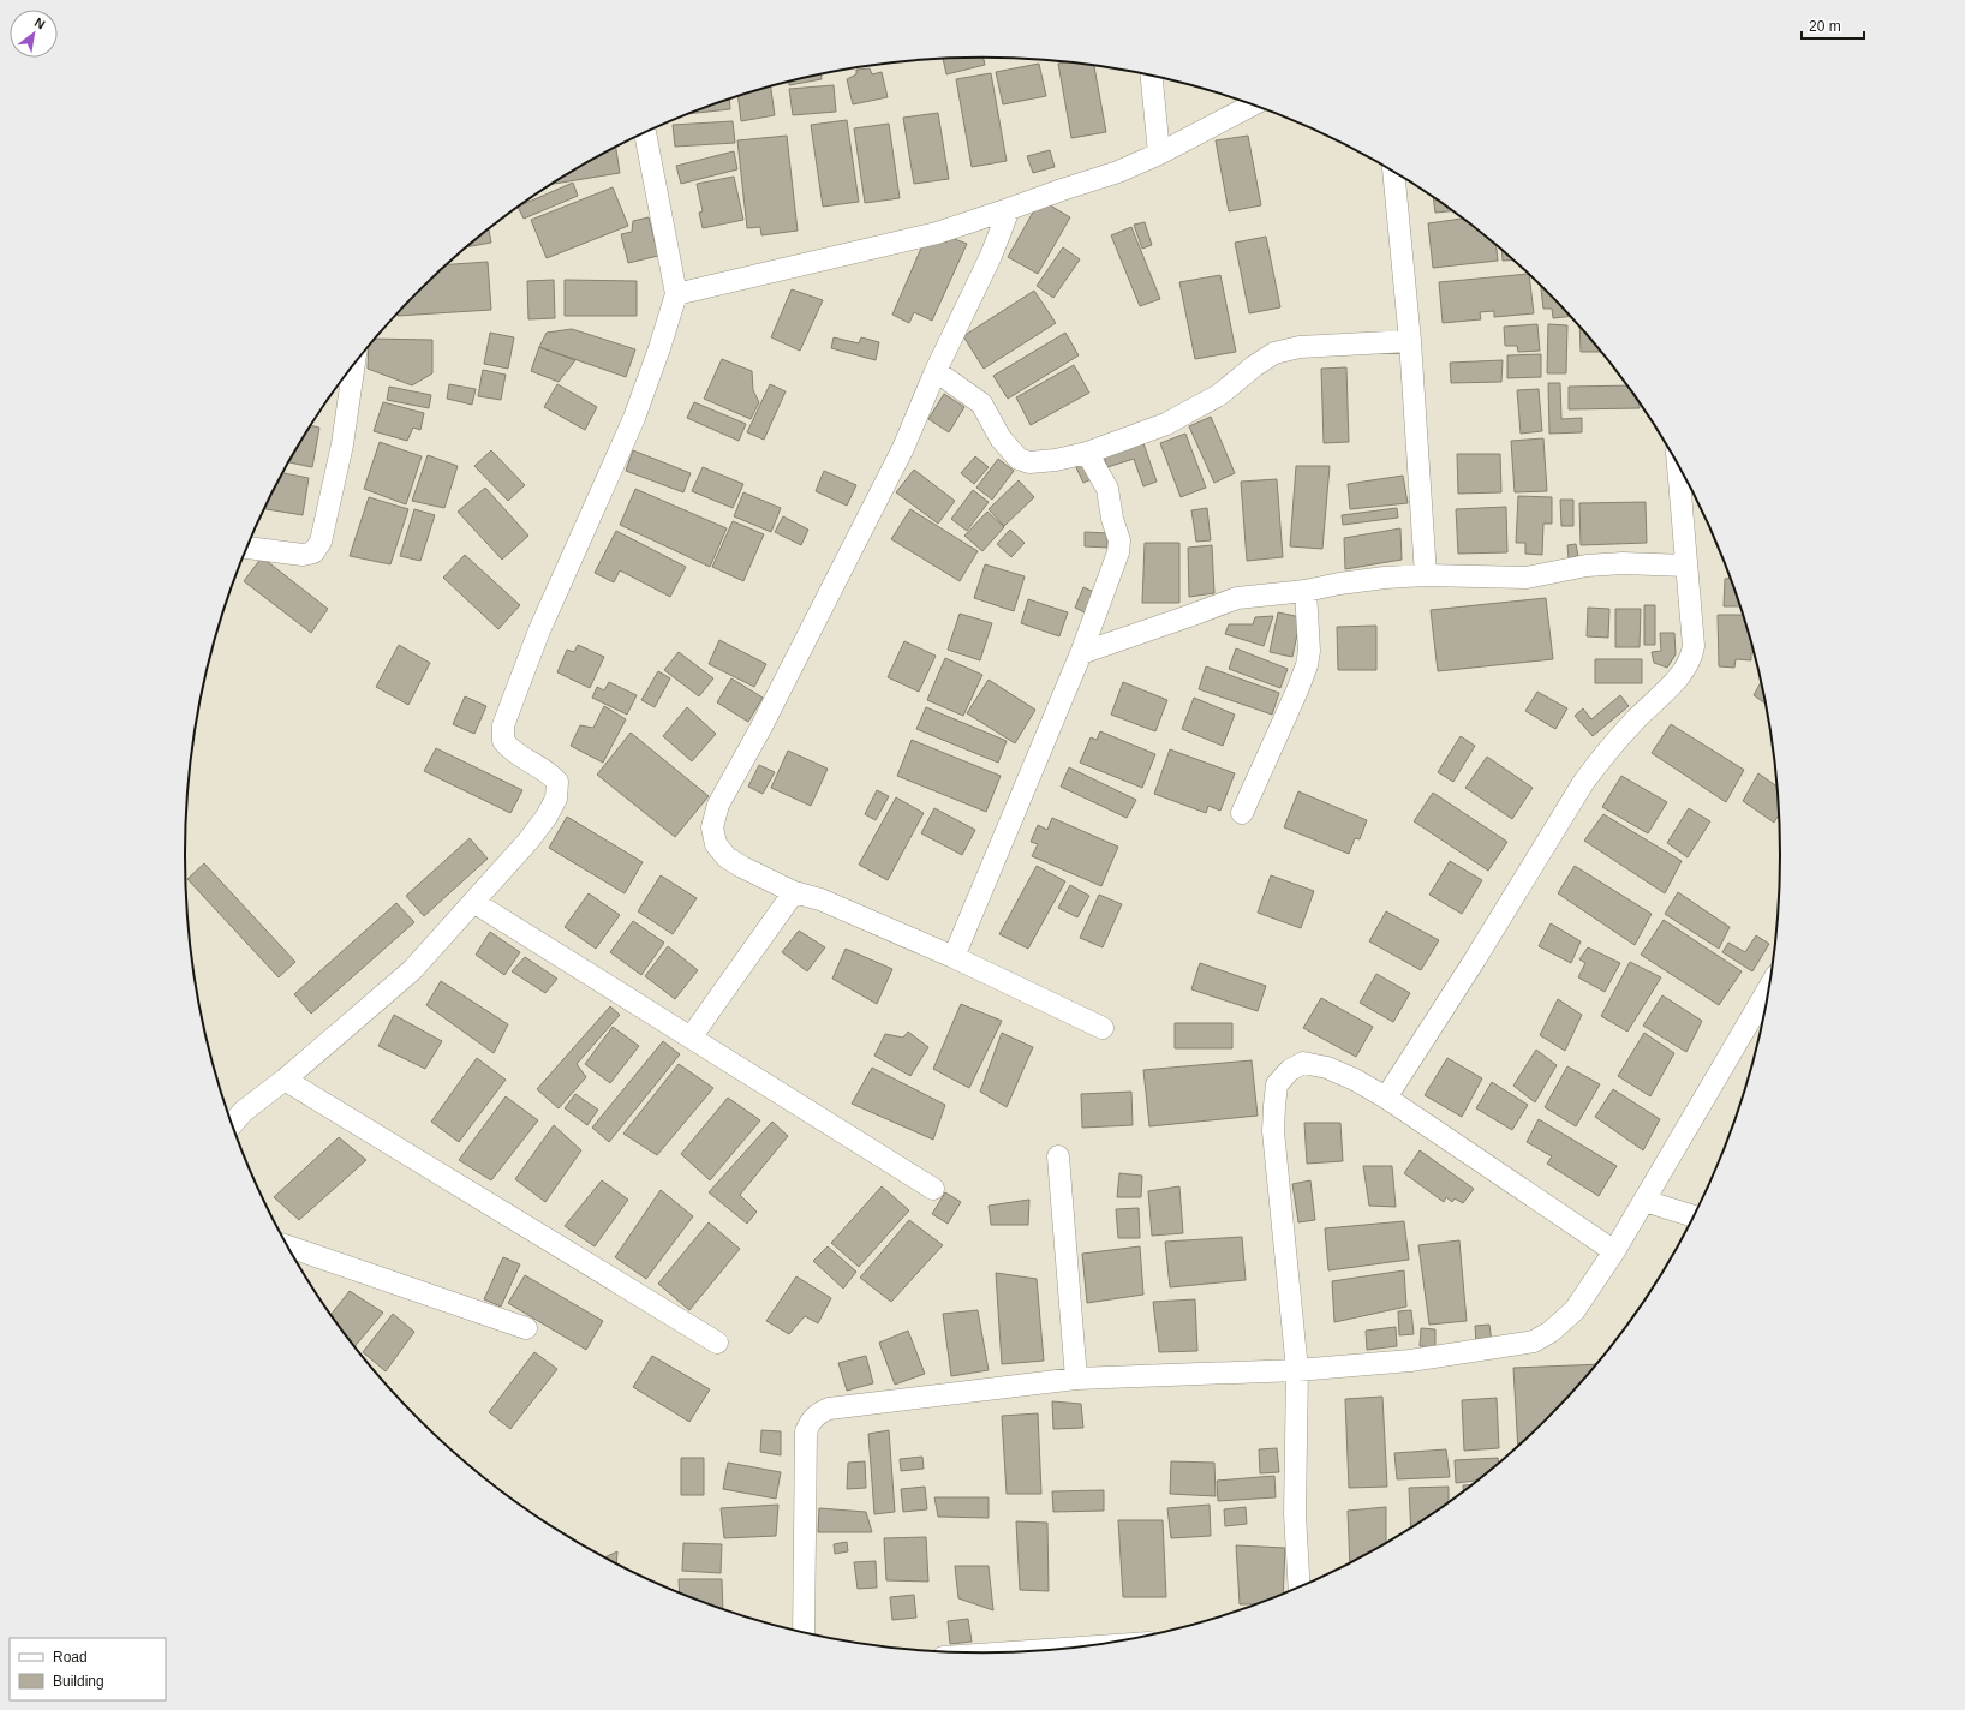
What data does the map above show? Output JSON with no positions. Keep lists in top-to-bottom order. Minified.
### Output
{"legend":["Road","Building"],"scale_bar":"20 m","north":"top right"}
